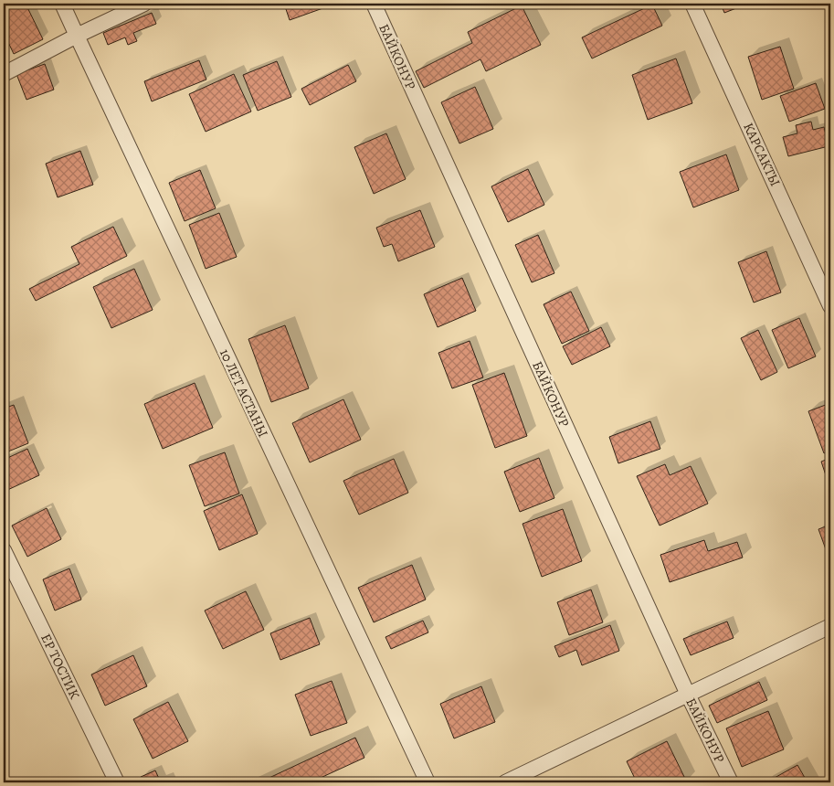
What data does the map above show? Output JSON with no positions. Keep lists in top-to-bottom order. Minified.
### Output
{"streets":{"street":["БАЙКОНУР","КАРСАКТЫ","10 ЛЕТ АСТАНЫ","ЕР ТОСТИК"]}}
